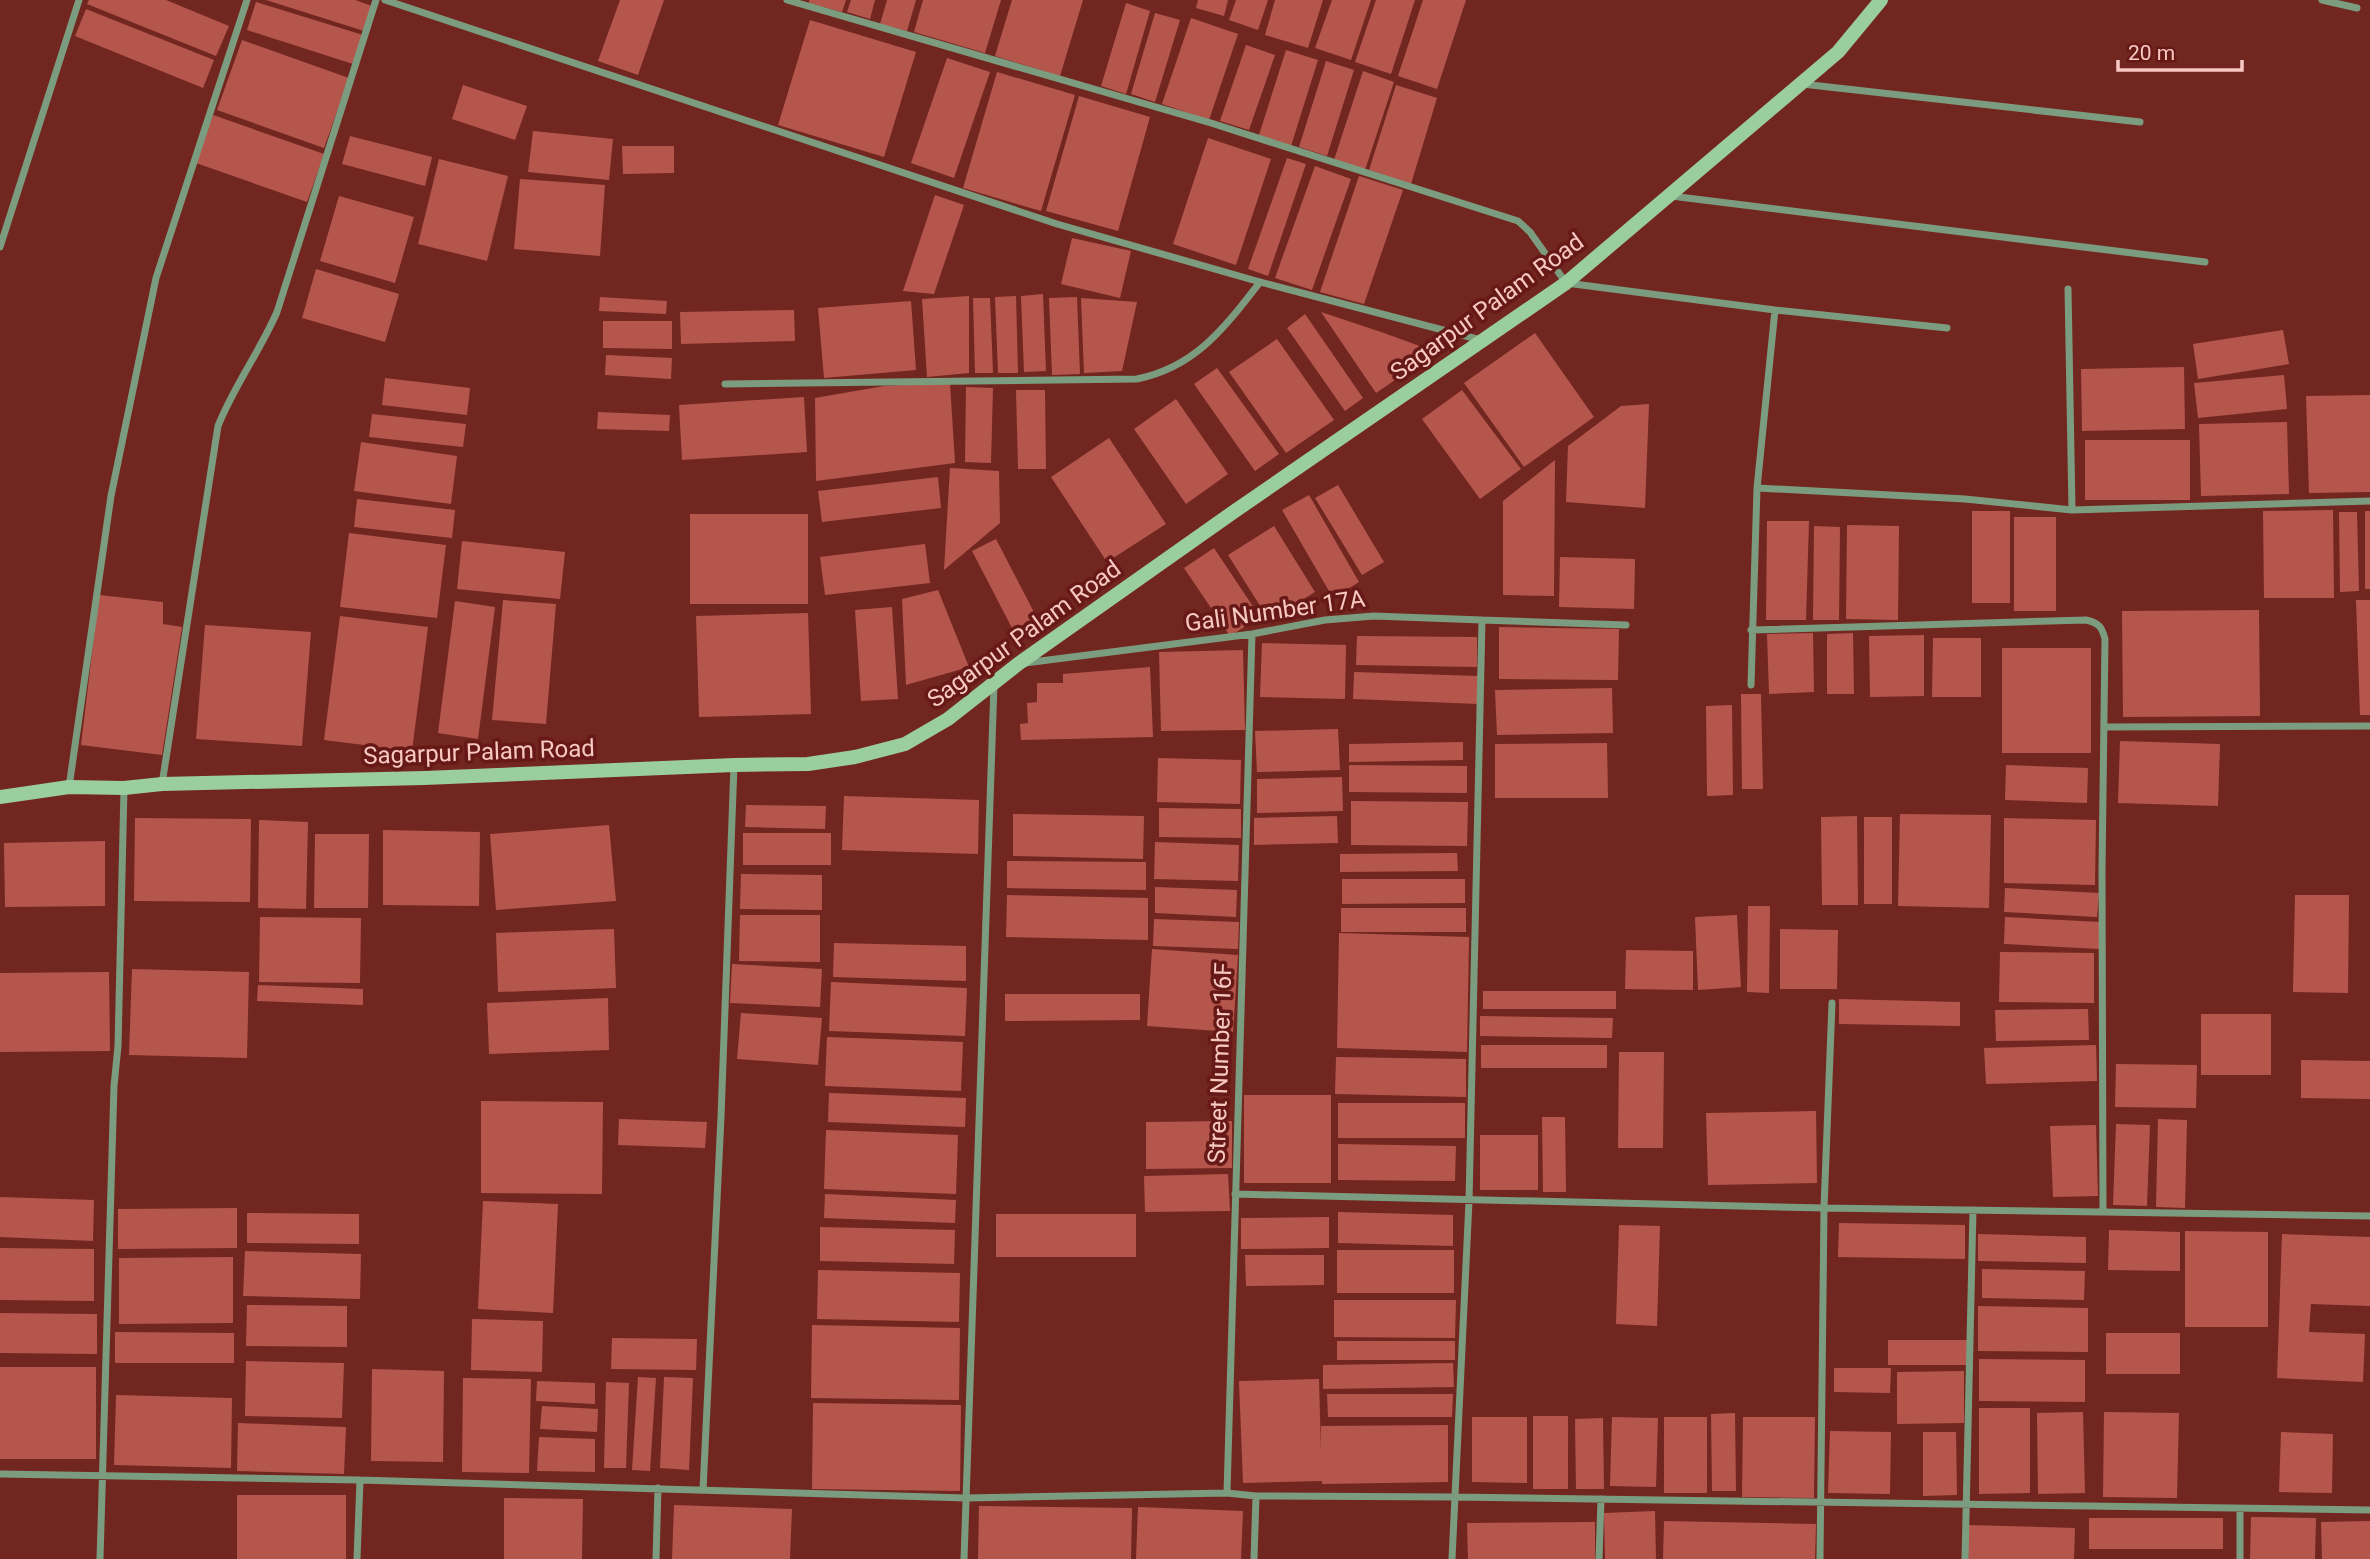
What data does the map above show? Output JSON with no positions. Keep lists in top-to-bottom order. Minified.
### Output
{"streets":{"street":["Sagarpur Palam Road","Gali Number 17A","Street Number 16F"]},"crossings":[["Sagarpur Palam Road","Gali Number 17A"],["Gali Number 17A","Street Number 16F"]],"scale_bar":"20 m"}
